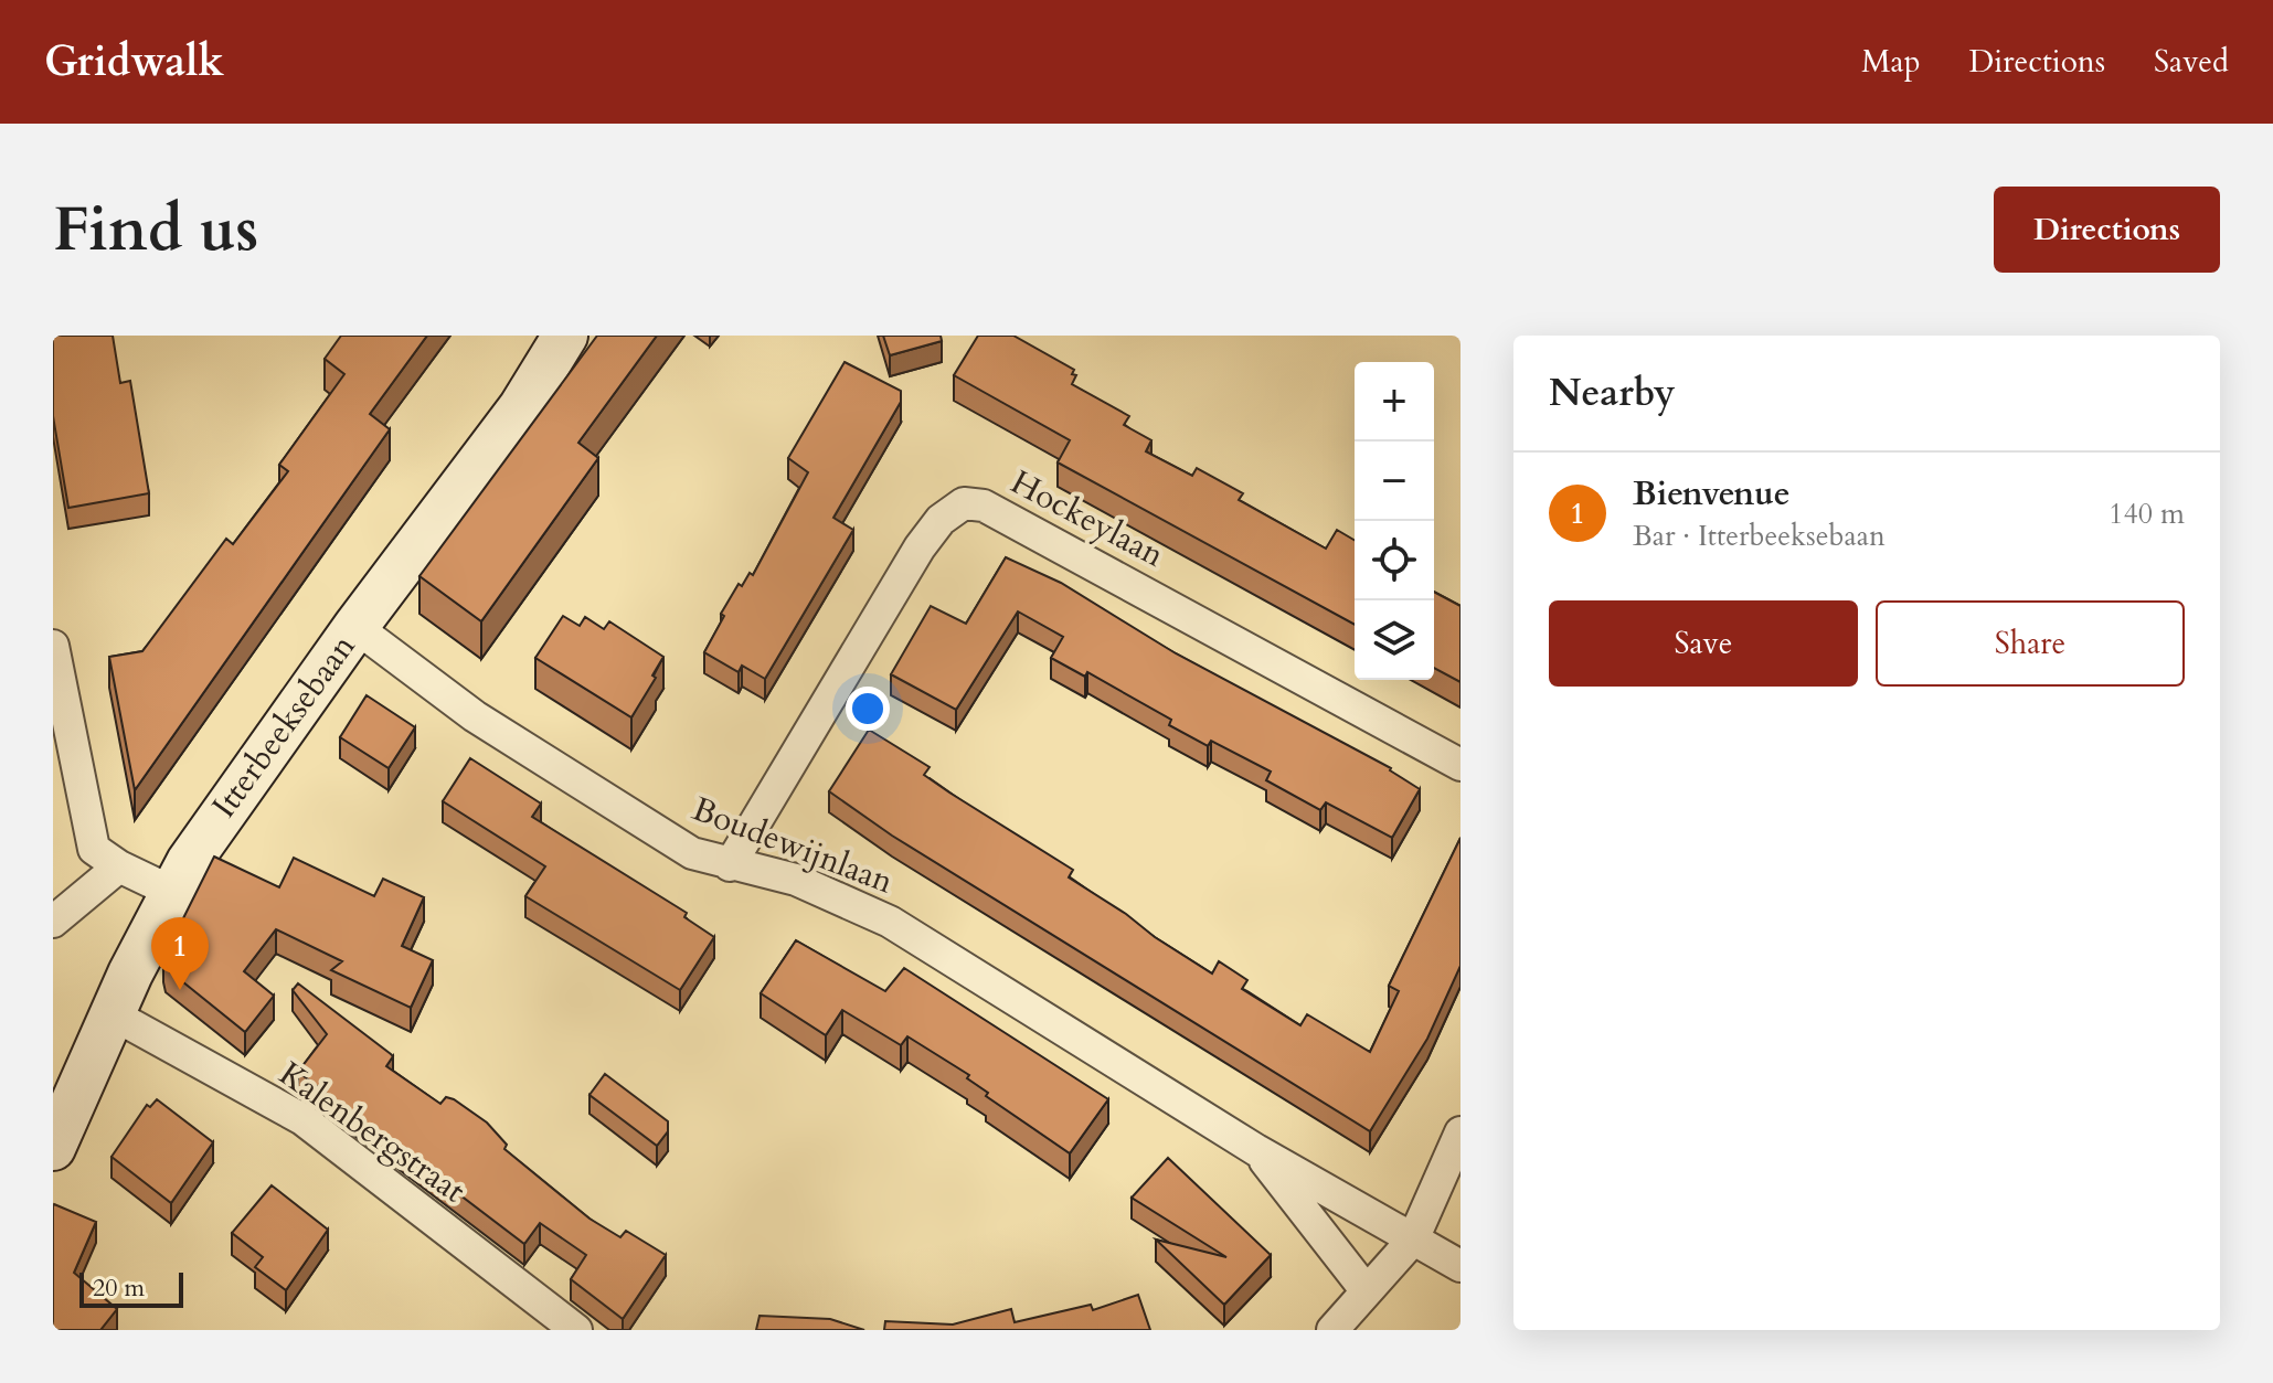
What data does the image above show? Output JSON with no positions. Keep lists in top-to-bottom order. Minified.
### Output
{"streets":{"main road":["Itterbeeksebaan"],"street":["Hockeylaan","Boudewijnlaan","Kalenbergstraat"]},"crossings":[["Hockeylaan","Boudewijnlaan"],["Itterbeeksebaan","Boudewijnlaan"],["Itterbeeksebaan","Kalenbergstraat"]],"scale_bar":"20 m","page":{"header":"Gridwalk","nav":["Map","Directions","Saved"],"buttons":["Directions",["Save","Share"]],"title":"Find us","heading":"Nearby","map_buttons":["+","−"],"list":[{"mark":"1","name":"Bienvenue","note":"Bar · Itterbeeksebaan","value":"140 m"}],"pins":"1","scale":"20 m"}}
